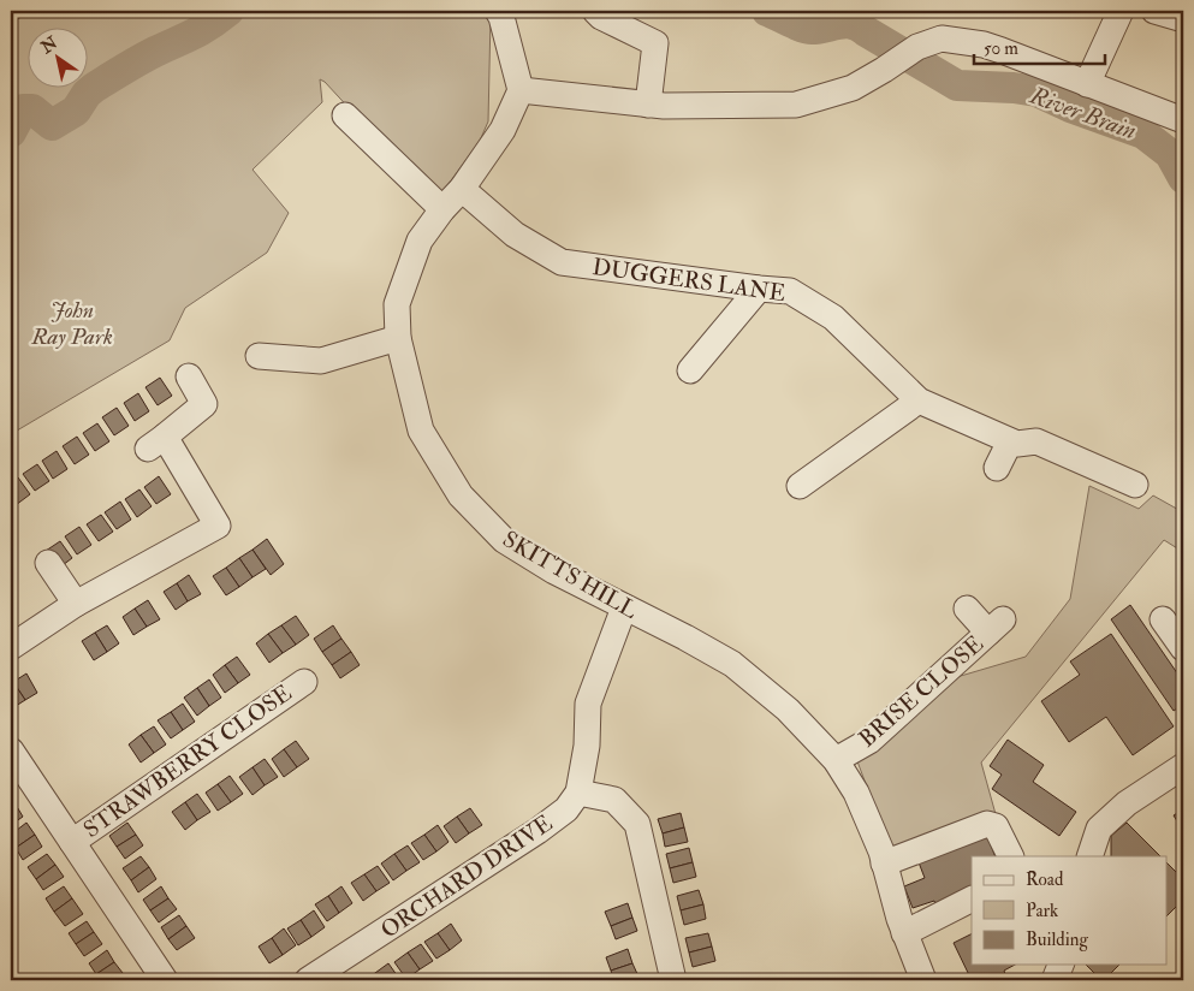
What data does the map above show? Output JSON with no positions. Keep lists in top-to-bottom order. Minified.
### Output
{"streets":{"street":["DUGGERS LANE","SKITTS HILL","BRISE CLOSE","STRAWBERRY CLOSE","ORCHARD DRIVE"]},"crossings":[["DUGGERS LANE","SKITTS HILL"],["SKITTS HILL","BRISE CLOSE"]],"water":["River Brain"],"parks":["John Ray Park"],"legend":["Road","Park","Building"],"scale_bar":"50 m","north":"top left"}
